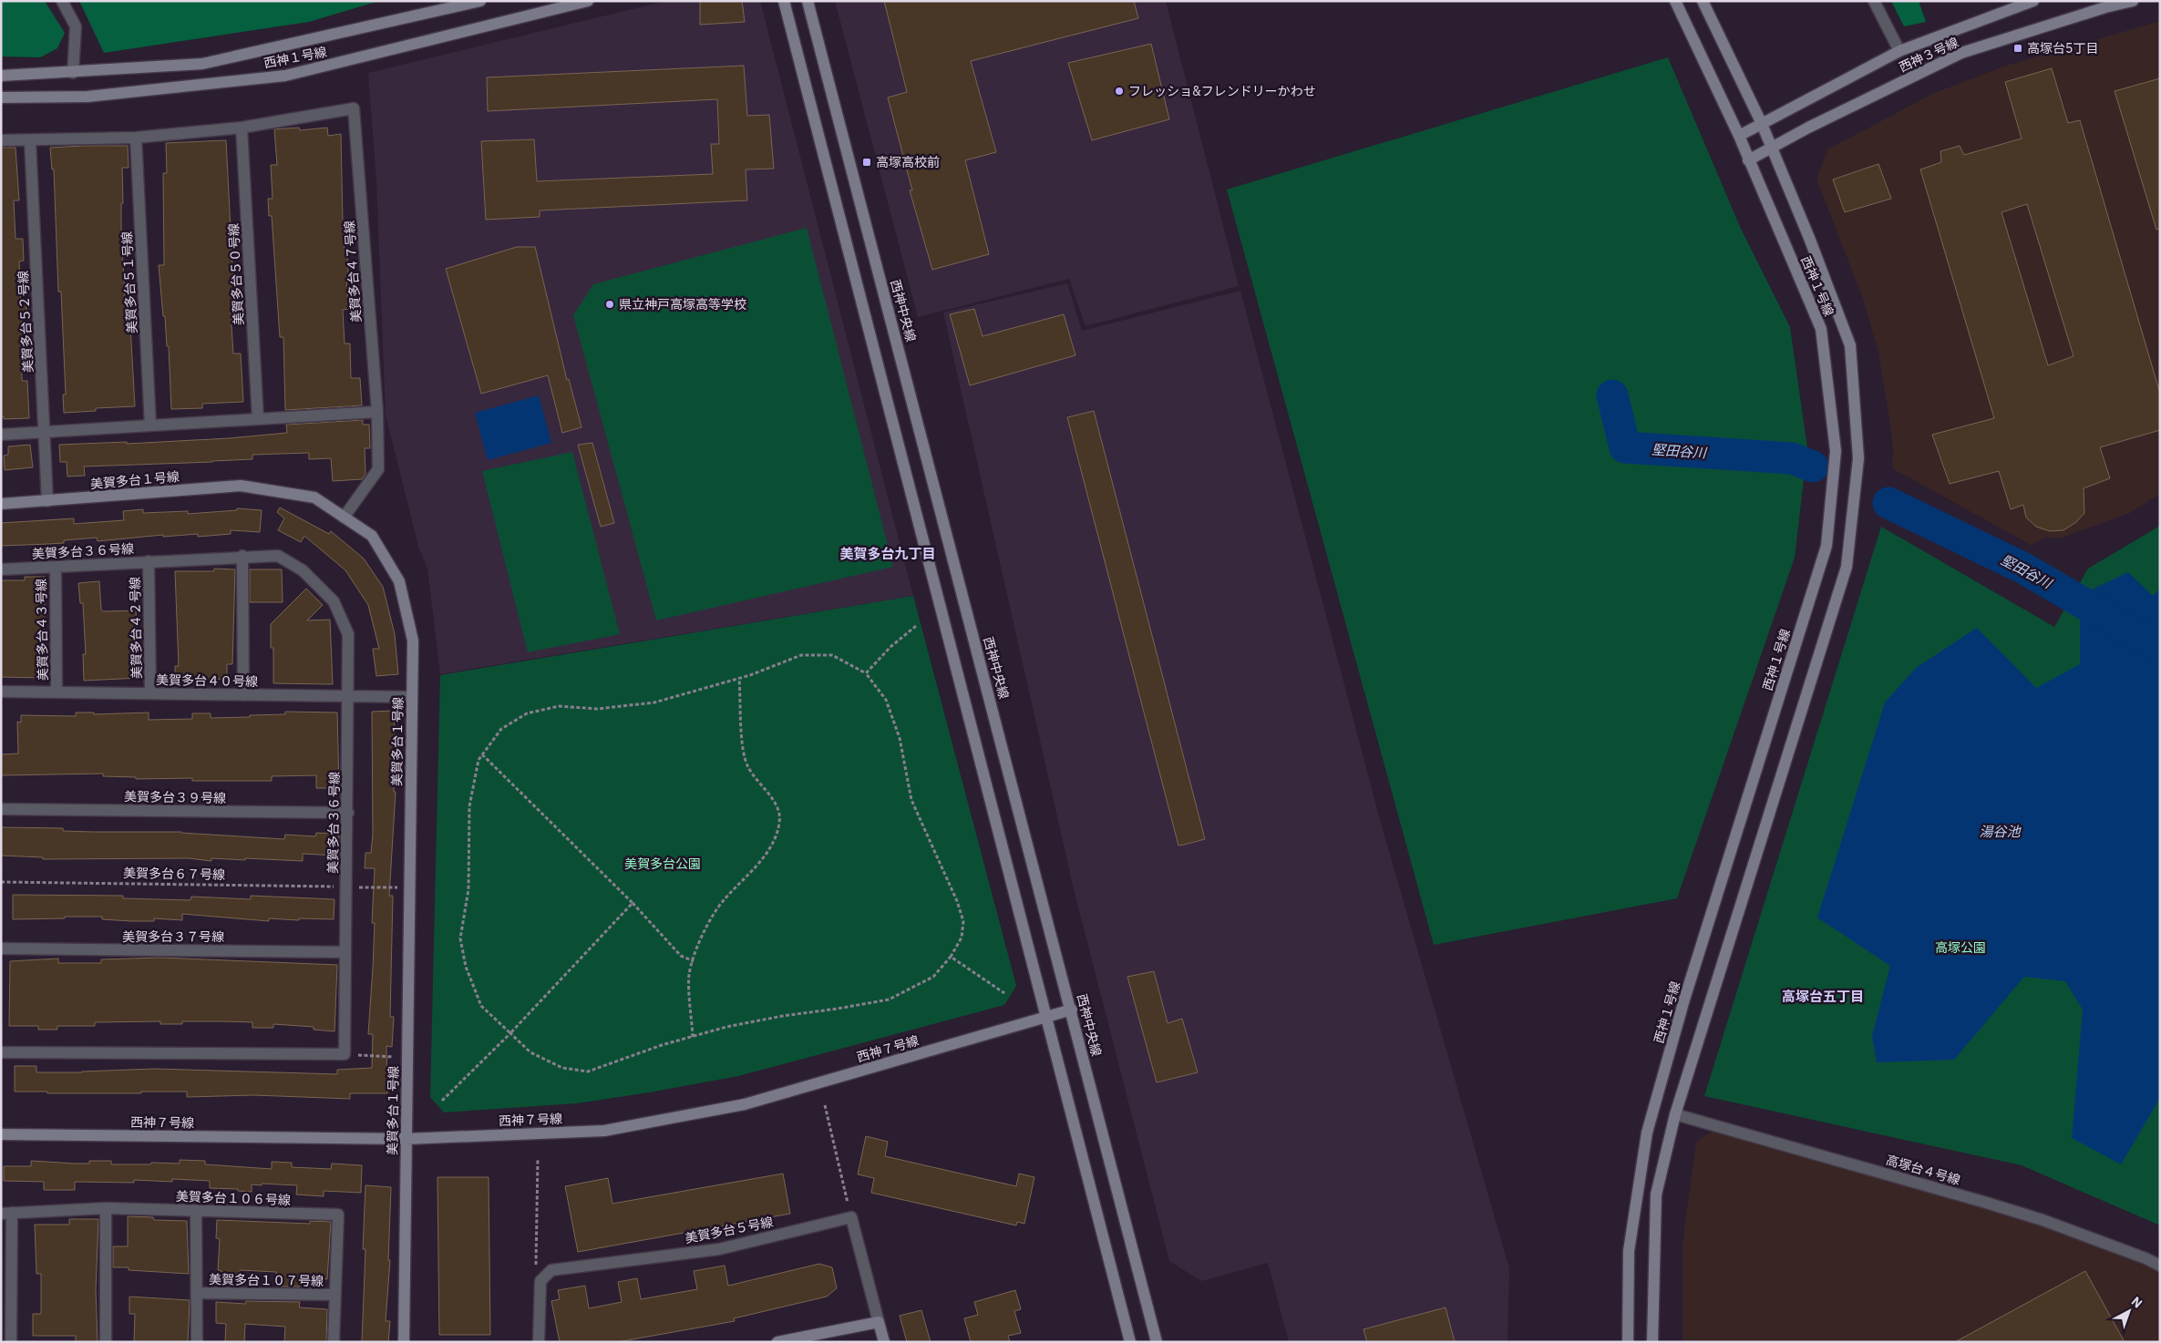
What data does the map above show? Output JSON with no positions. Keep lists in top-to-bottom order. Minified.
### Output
{"streets":{"street":["西神３号線","西神１号線","美賀多台４７号線","美賀多台５０号線","美賀多台５１号線","西神中央線","美賀多台５２号線","美賀多台１号線","美賀多台３６号線","美賀多台４２号線","美賀多台４３号線","美賀多台４０号線","美賀多台３９号線","美賀多台３７号線","西神７号線","高塚台４号線","美賀多台１０６号線","美賀多台５号線","美賀多台１０７号線"],"path":["美賀多台６７号線"]},"crossings":[["西神３号線","西神１号線"],["西神１号線","高塚台４号線"],["美賀多台４７号線","美賀多台５０号線"],["美賀多台４７号線","美賀多台５１号線"],["美賀多台４７号線","美賀多台５２号線"],["西神中央線","西神７号線"],["美賀多台５２号線","美賀多台１号線"],["美賀多台１号線","美賀多台４０号線"],["美賀多台１号線","美賀多台６７号線"],["美賀多台１号線","西神７号線"],["美賀多台３６号線","美賀多台４２号線"],["美賀多台３６号線","美賀多台４３号線"],["美賀多台３６号線","美賀多台４０号線"],["美賀多台３６号線","美賀多台３９号線"],["美賀多台３６号線","美賀多台６７号線"],["美賀多台３６号線","美賀多台３７号線"],["美賀多台４２号線","美賀多台４０号線"],["美賀多台４３号線","美賀多台４０号線"],["美賀多台１０６号線","美賀多台１０７号線"]],"districts":["美賀多台九丁目","高塚台五丁目"],"water":["堅田谷川","湯谷池"],"parks":["美賀多台公園","高塚公園"],"places":{"transit":["高塚台5丁目","高塚高校前"],"other":["フレッショ&フレンドリーかわせ","県立神戸高塚高等学校"]},"north":"top right"}
